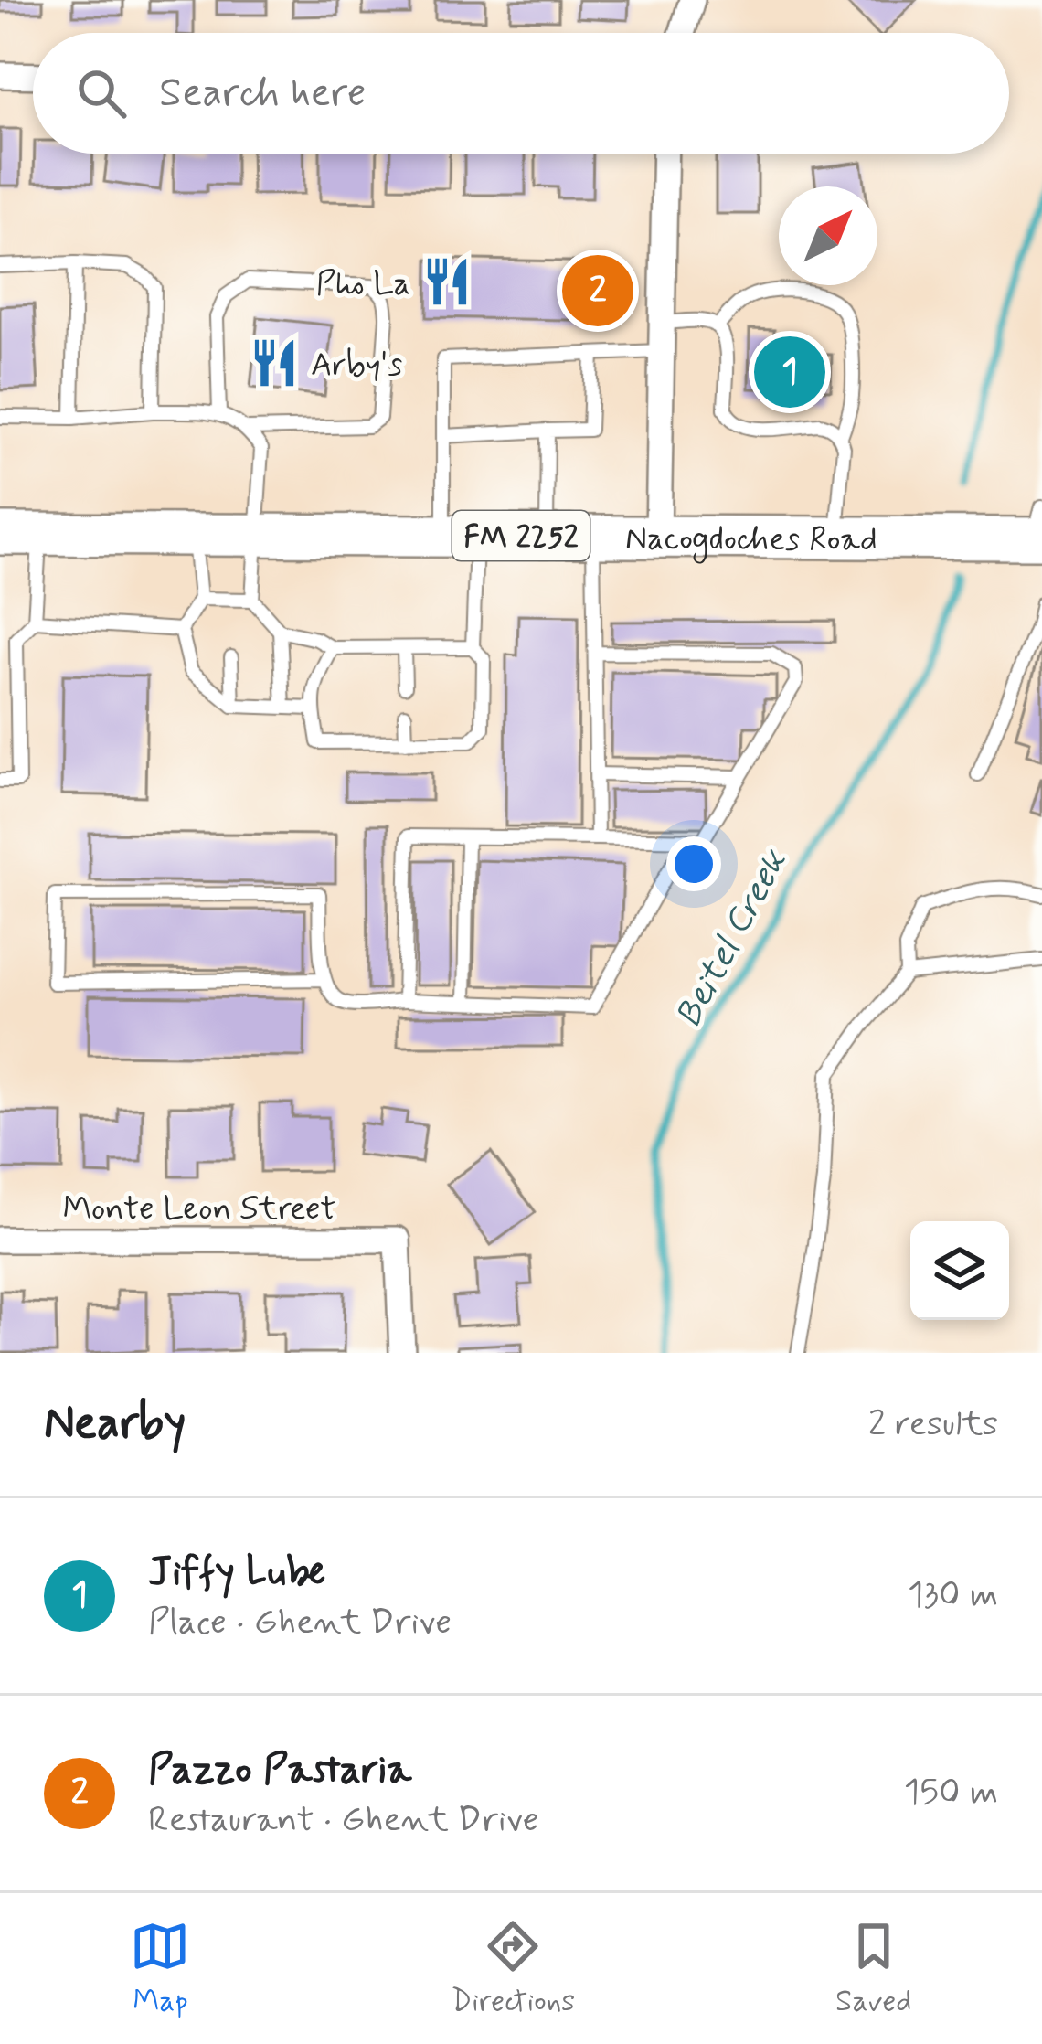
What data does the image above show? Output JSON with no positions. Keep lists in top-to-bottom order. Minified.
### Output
{"streets":{"main road":["FM 2252","Nacogdoches Road"],"street":["Monte Leon Street"]},"water":["Beitel Creek"],"places":{"restaurant":["Pho La","Arby's"]},"north":"top right","page":{"search":"Search here","pins":["2","1"],"heading":["Nearby","2 results"],"list":[{"mark":"1","name":"Jiffy Lube","note":"Place · Ghent Drive","value":"130 m"},{"mark":"2","name":"Pazzo Pastaria","note":"Restaurant · Ghent Drive","value":"150 m"}],"nav":["Map","Directions","Saved"]}}
